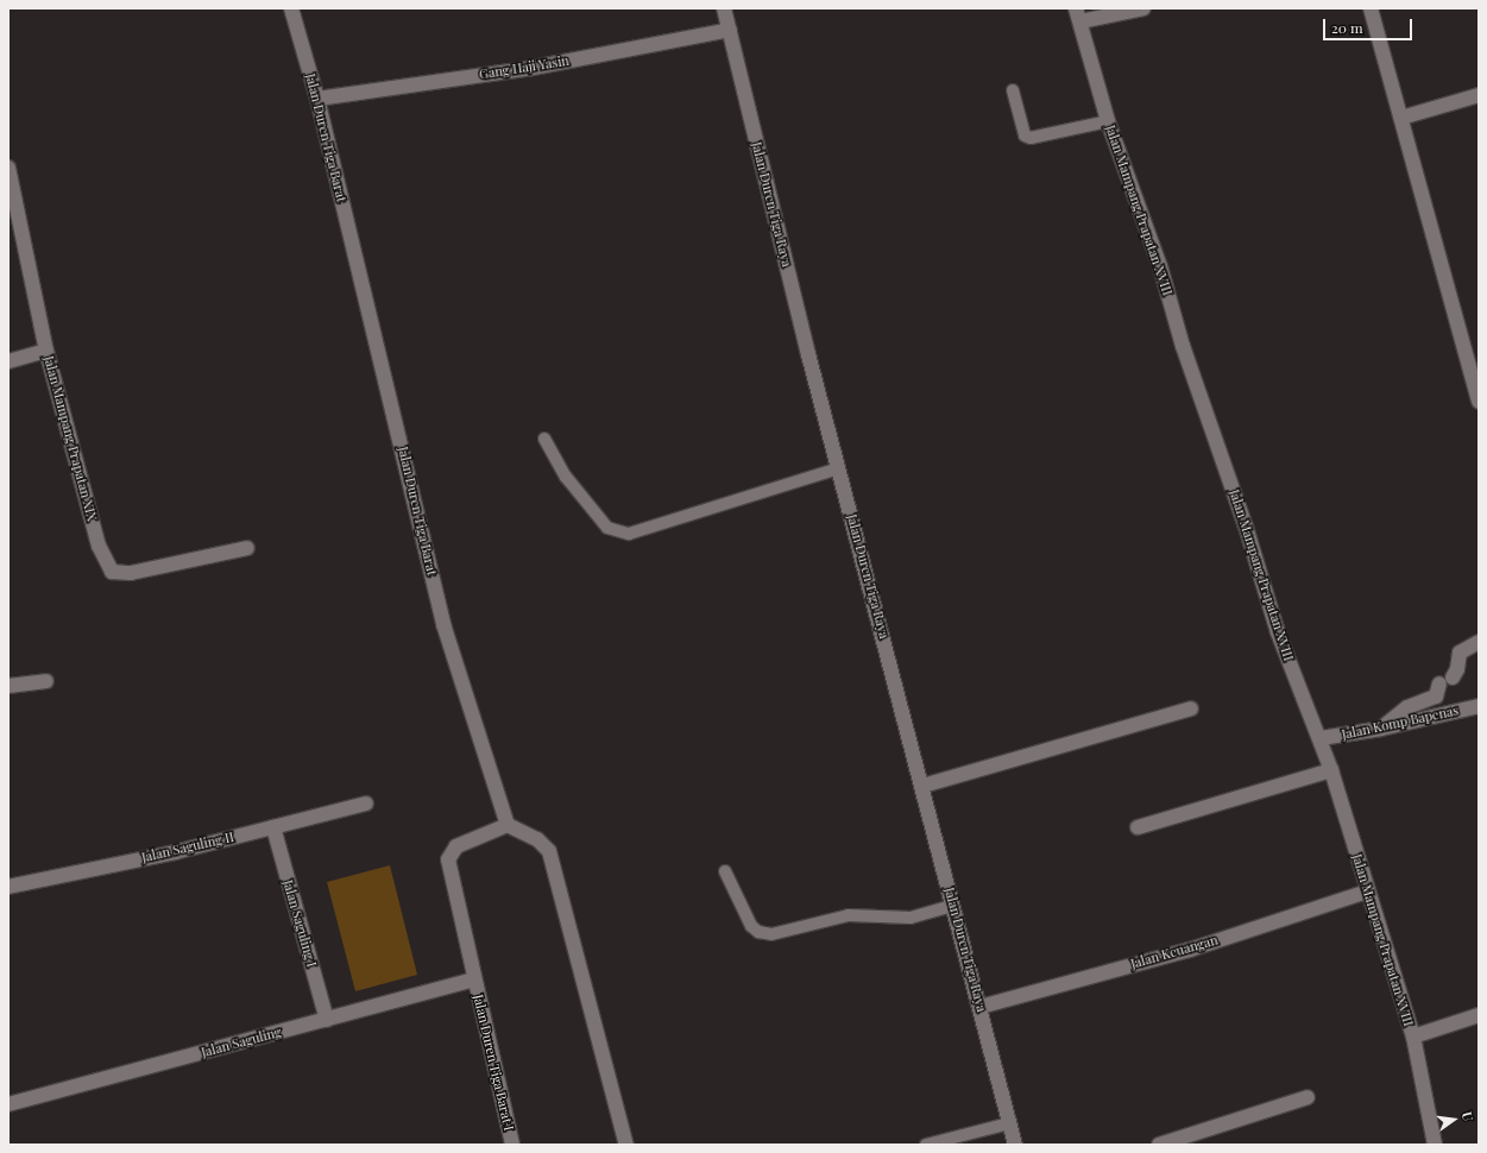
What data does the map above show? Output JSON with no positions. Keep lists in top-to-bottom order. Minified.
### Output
{"streets":{"street":["Gang Haji Yasin","Jalan Duren Tiga Barat","Jalan Duren Tiga Raya","Jalan Mampang Prapatan XVIII","Jalan Mampang Prapatan XIX","Jalan Komp Bapenas","Jalan Saguling II","Jalan Saguling I","Jalan Keuangan","Jalan Saguling","Jalan Duren Tiga Barat I"]},"crossings":[["Gang Haji Yasin","Jalan Duren Tiga Barat"],["Gang Haji Yasin","Jalan Duren Tiga Raya"],["Jalan Duren Tiga Raya","Jalan Keuangan"],["Jalan Mampang Prapatan XVIII","Jalan Komp Bapenas"],["Jalan Mampang Prapatan XVIII","Jalan Keuangan"],["Jalan Saguling II","Jalan Saguling I"],["Jalan Saguling I","Jalan Saguling"],["Jalan Saguling","Jalan Duren Tiga Barat I"]],"scale_bar":"20 m","north":"right"}
